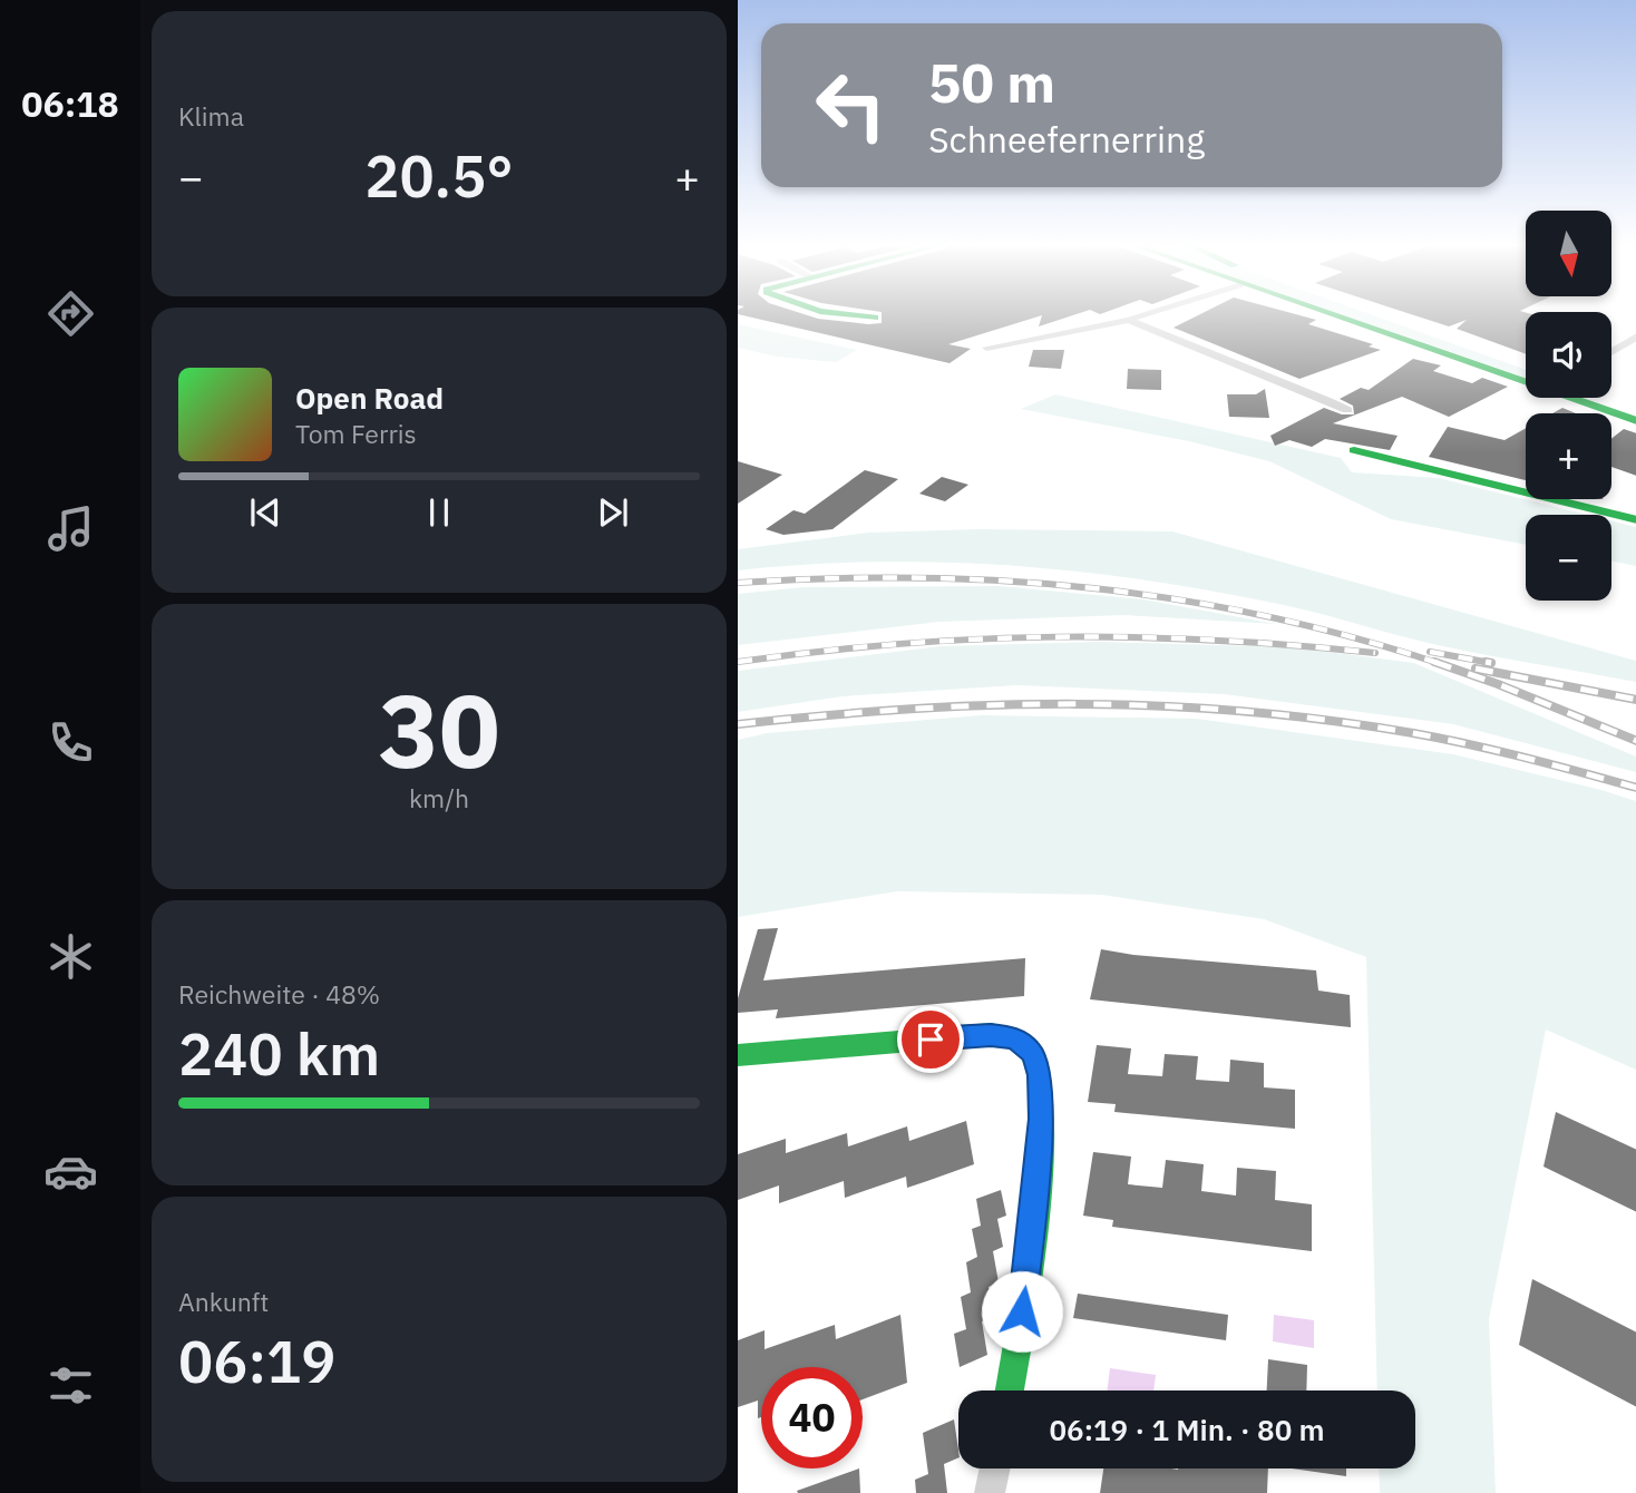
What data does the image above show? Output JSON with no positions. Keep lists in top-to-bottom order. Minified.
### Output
{"north":"bottom","page":{"tabs":"06:18","tile":["Klima",["30","km/h"],["Reichweite · 48%","240 km"],["Ankunft","06:19"]],"turn":["50 m","Schneefernerring"],"heat":["−","20.5°","+"],"map_buttons":["+","−"],"song":["Open Road","Tom Ferris"],"limit":"40","trip":"06:19 · 1 Min. · 80 m"}}
